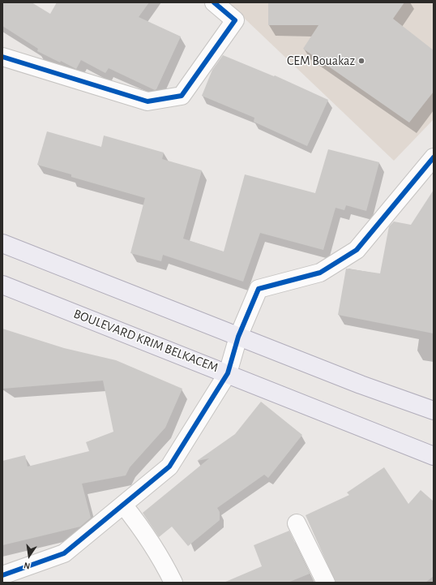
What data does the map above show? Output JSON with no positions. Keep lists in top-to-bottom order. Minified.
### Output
{"streets":{"main road":["BOULEVARD KRIM BELKACEM"]},"places":["CEM Bouakaz"],"north":"bottom"}
